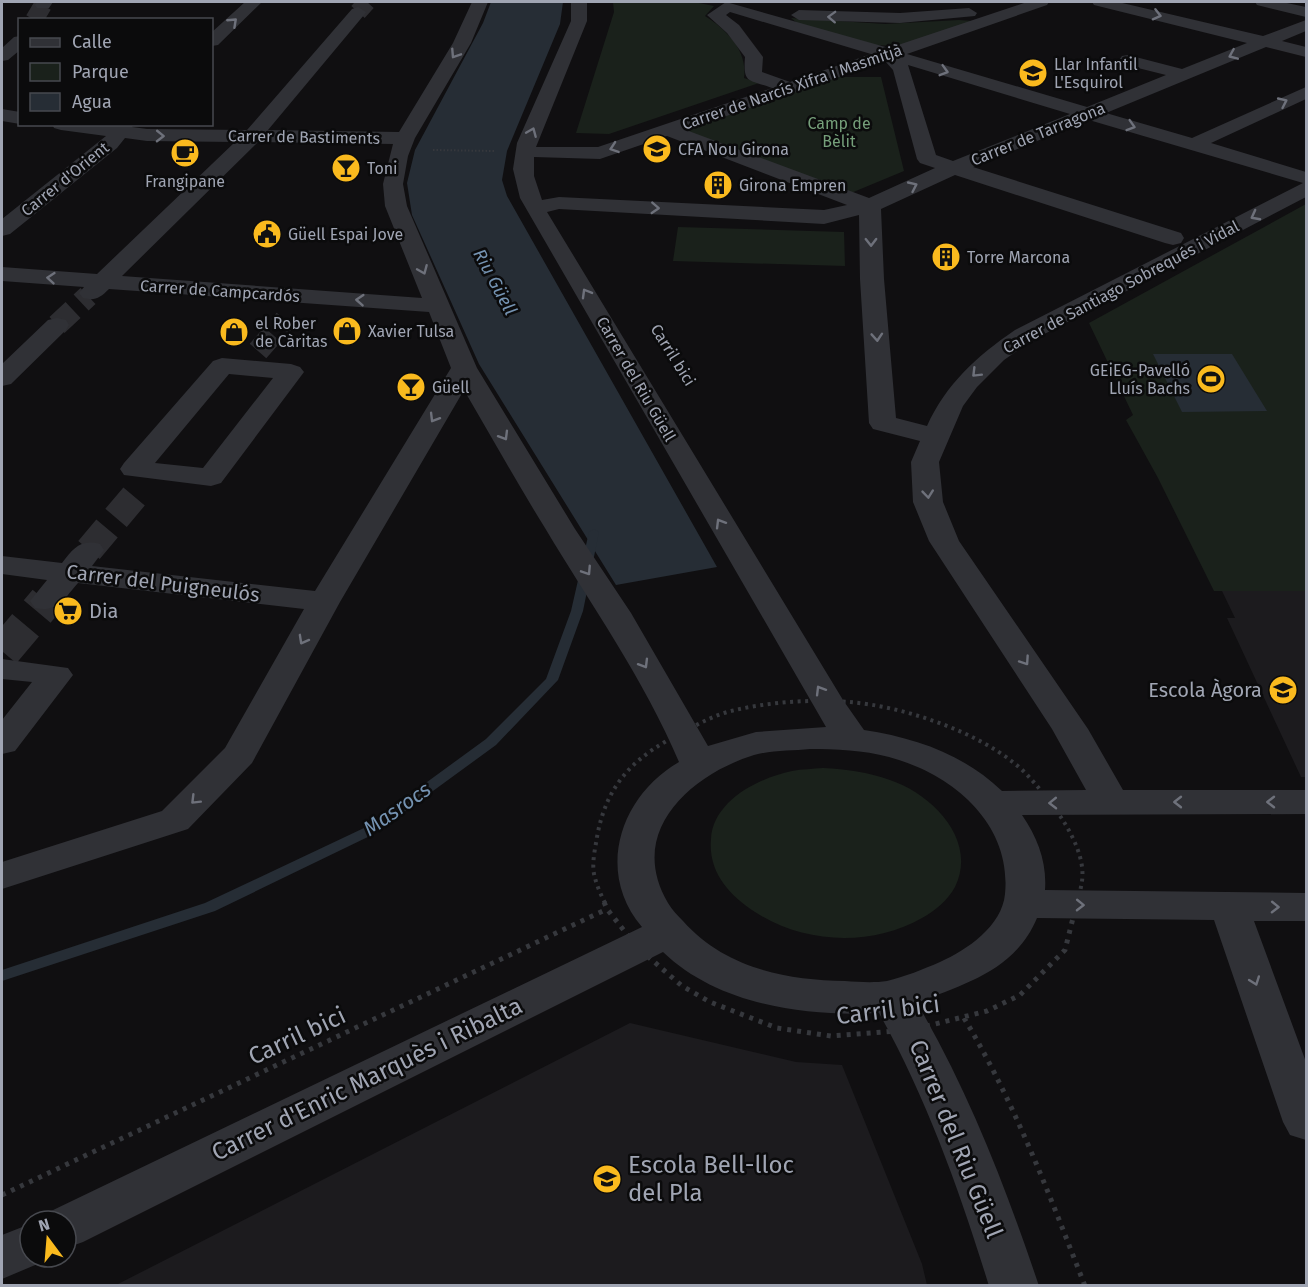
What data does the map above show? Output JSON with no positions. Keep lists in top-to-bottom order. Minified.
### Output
{"streets":{"street":["Carrer de Narcís Xifra i Masmitjà","Carrer de Tarragona","Carrer de Bastiments","Carrer d'Orient","Carrer de Santiago Sobrequés i Vidal","Carrer de Campcardós","Carrer del Riu Güell","Carrer del Puigneulós","Carrer d'Enric Marquès i Ribalta"],"path":["Carril bici"]},"crossings":[["Carrer de Tarragona","Carrer del Riu Güell"],["Carrer de Bastiments","Carrer d'Orient"],["Carril bici","Carrer del Riu Güell"],["Carril bici","Carrer d'Enric Marquès i Ribalta"]],"one_way":["Carrer de Bastiments","Carrer de Campcardós"],"water":["Riu Güell","Masrocs"],"parks":["Camp de Bèlit"],"places":{"school or university":["Llar Infantil L'Esquirol","CFA Nou Girona","Escola Àgora","Escola Bell-lloc del Pla"],"cafe":["Frangipane"],"bar":["Toni","Güell"],"building":["Girona Empren","Torre Marcona"],"public building":["Güell Espai Jove"],"shop":["Xavier Tulsa","el Rober de Càritas"],"sports":["GEiEG-Pavelló Lluís Bachs"],"supermarket":["Dia"]},"legend":["Calle","Parque","Agua"],"north":"top"}
